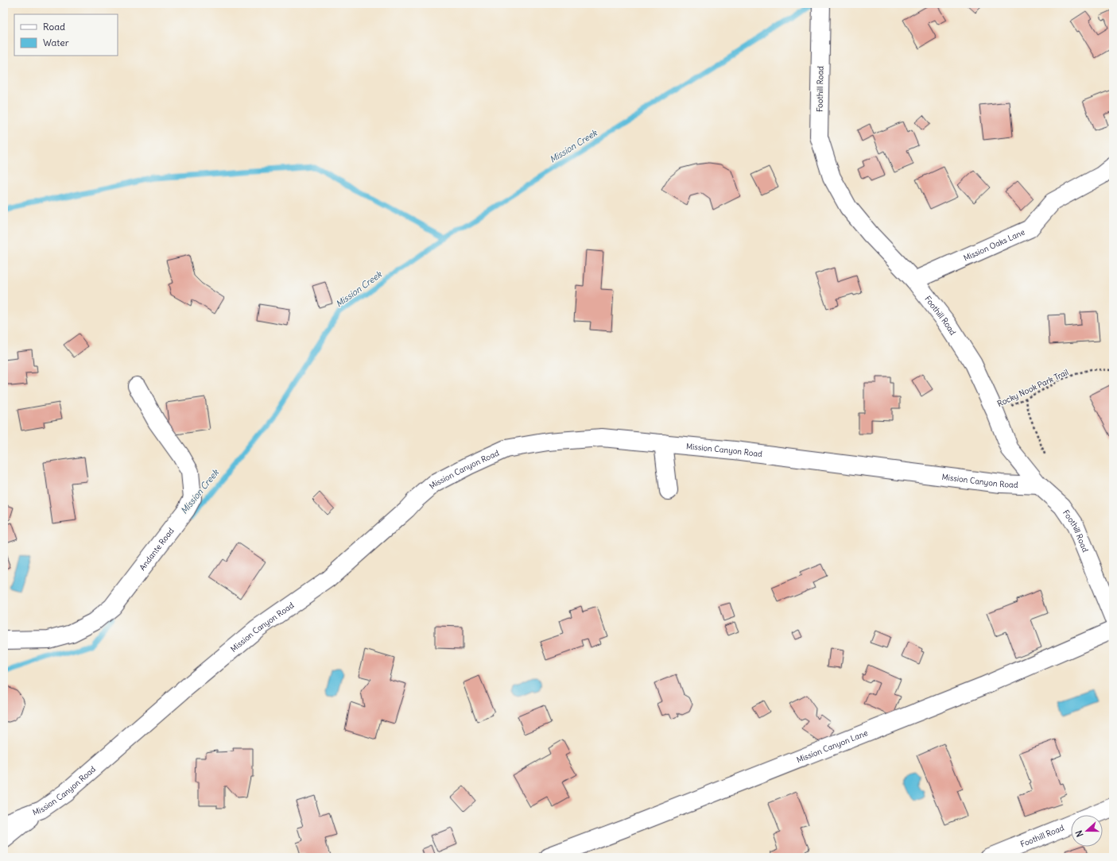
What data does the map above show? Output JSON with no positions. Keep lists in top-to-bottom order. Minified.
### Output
{"streets":{"street":["Foothill Road","Mission Oaks Lane","Mission Canyon Road","Andante Road","Mission Canyon Lane"],"path":["Rocky Nook Park Trail"]},"crossings":[["Foothill Road","Mission Oaks Lane"],["Foothill Road","Rocky Nook Park Trail"],["Foothill Road","Mission Canyon Road"]],"water":["Mission Creek"],"legend":["Road","Water"],"north":"left"}
